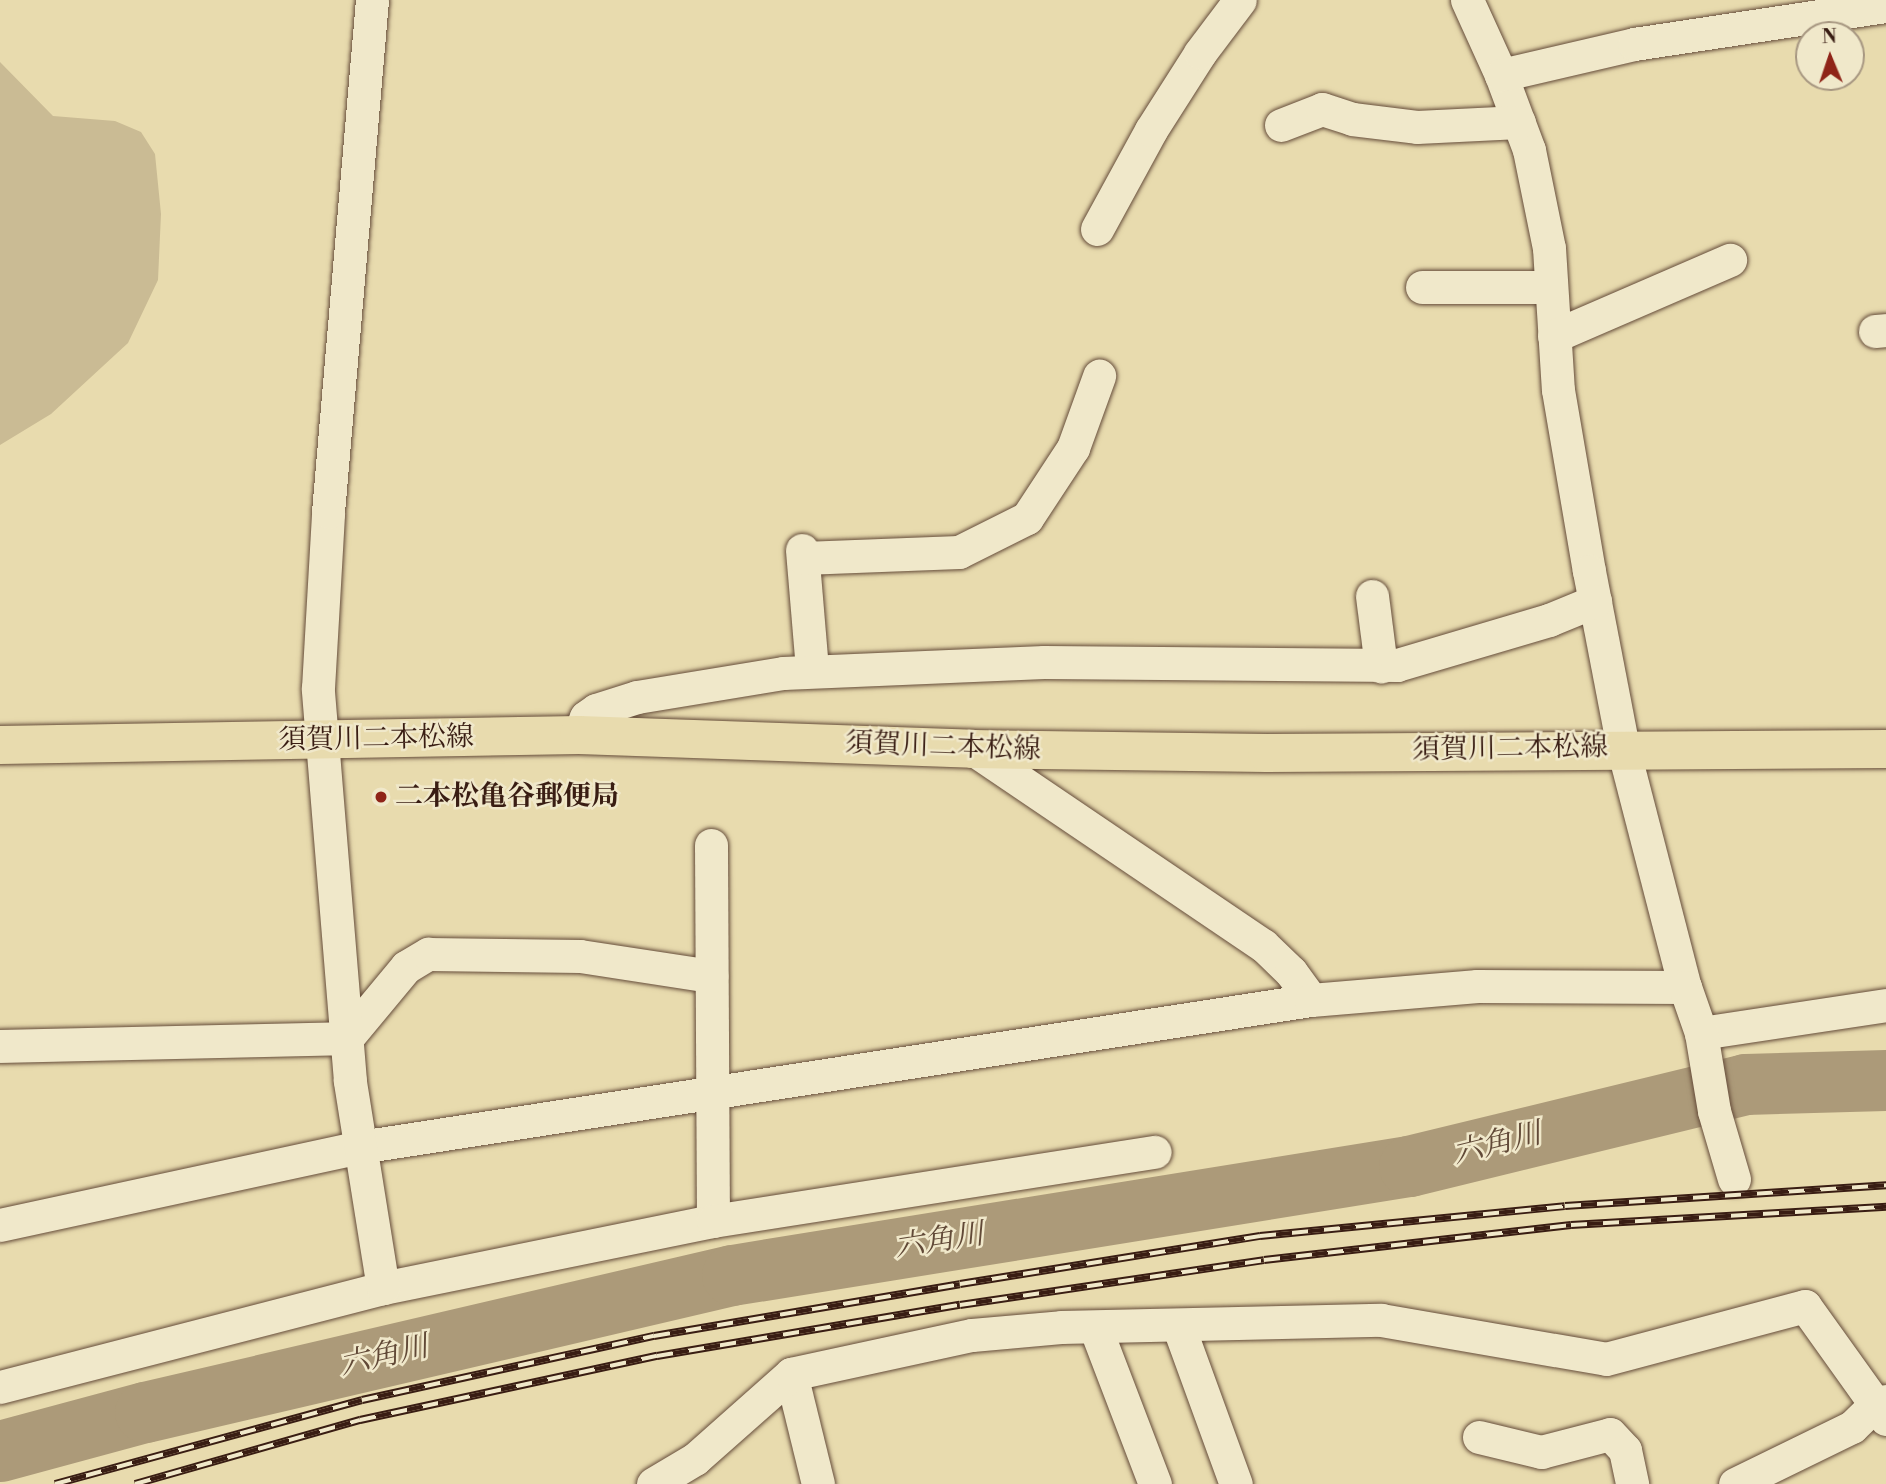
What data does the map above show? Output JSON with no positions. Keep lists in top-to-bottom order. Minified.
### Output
{"streets":{"main road":["須賀川二本松線"]},"water":["六角川"],"places":["二本松亀谷郵便局"],"north":"top"}
